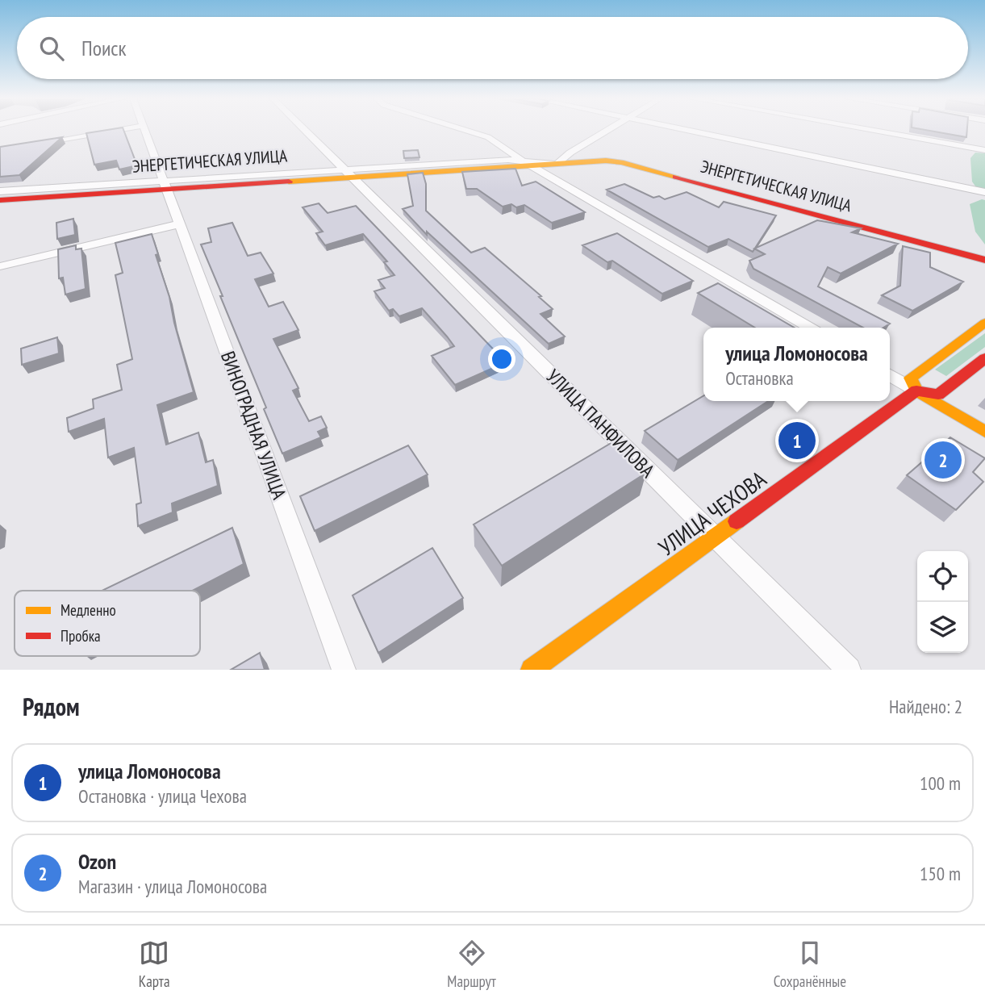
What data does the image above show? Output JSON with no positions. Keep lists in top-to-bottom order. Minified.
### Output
{"streets":{"street":["ЭНЕРГЕТИЧЕСКАЯ УЛИЦА","УЛИЦА ПАНФИЛОВА","ВИНОГРАДНАЯ УЛИЦА","УЛИЦА ЧЕХОВА"]},"crossings":[["ЭНЕРГЕТИЧЕСКАЯ УЛИЦА","УЛИЦА ПАНФИЛОВА"],["ЭНЕРГЕТИЧЕСКАЯ УЛИЦА","ВИНОГРАДНАЯ УЛИЦА"],["УЛИЦА ПАНФИЛОВА","УЛИЦА ЧЕХОВА"]],"legend":["Медленно","Пробка"],"page":{"search":"Поиск","popup":["улица Ломоносова","Остановка"],"pins":["1","2"],"heading":["Рядом","Найдено: 2"],"list":[{"mark":"1","name":"улица Ломоносова","note":"Остановка · улица Чехова","value":"100 m"},{"mark":"2","name":"Ozon","note":"Магазин · улица Ломоносова","value":"150 m"}],"nav":["Карта","Маршрут","Сохранённые"]}}
